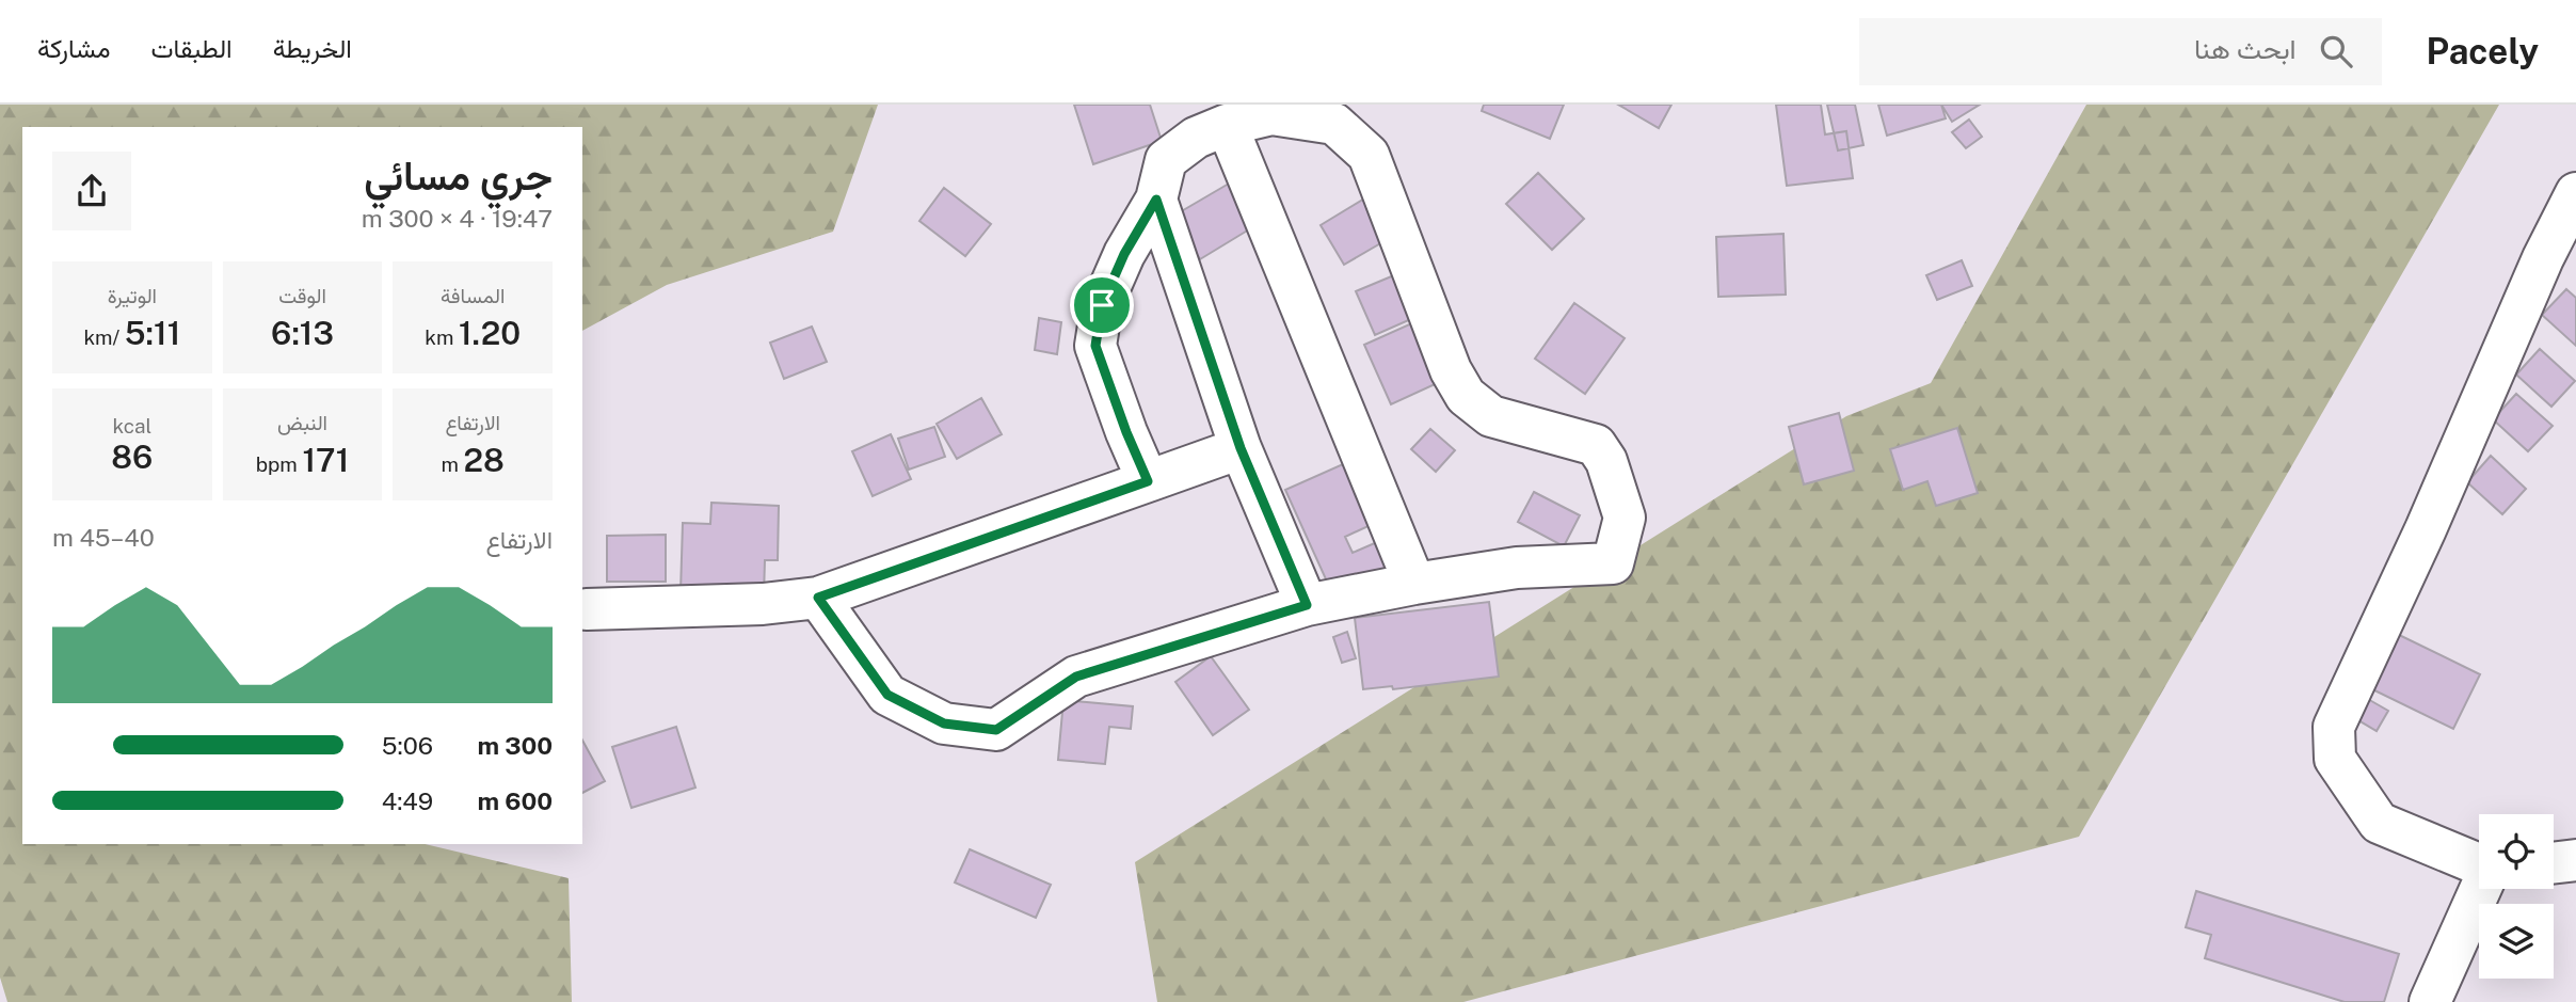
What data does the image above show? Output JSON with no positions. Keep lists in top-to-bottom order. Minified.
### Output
{"page":{"header":"Pacely","search":"ابحث هنا","nav":["الخريطة","الطبقات","مشاركة"],"heading":["جري مسائي","19:47 · 4 × 300 m"],"stats":[["المسافة","1.20 km"],["الوقت","6:13"],["الوتيرة","5:11 /km"],["الارتفاع","28 m"],["النبض","171 bpm"],["kcal","86"]],"chart":["الارتفاع","40–45 m"],"list":[{"name":"300 m","note":"5:06"},{"name":"600 m","note":"4:49"}]}}
